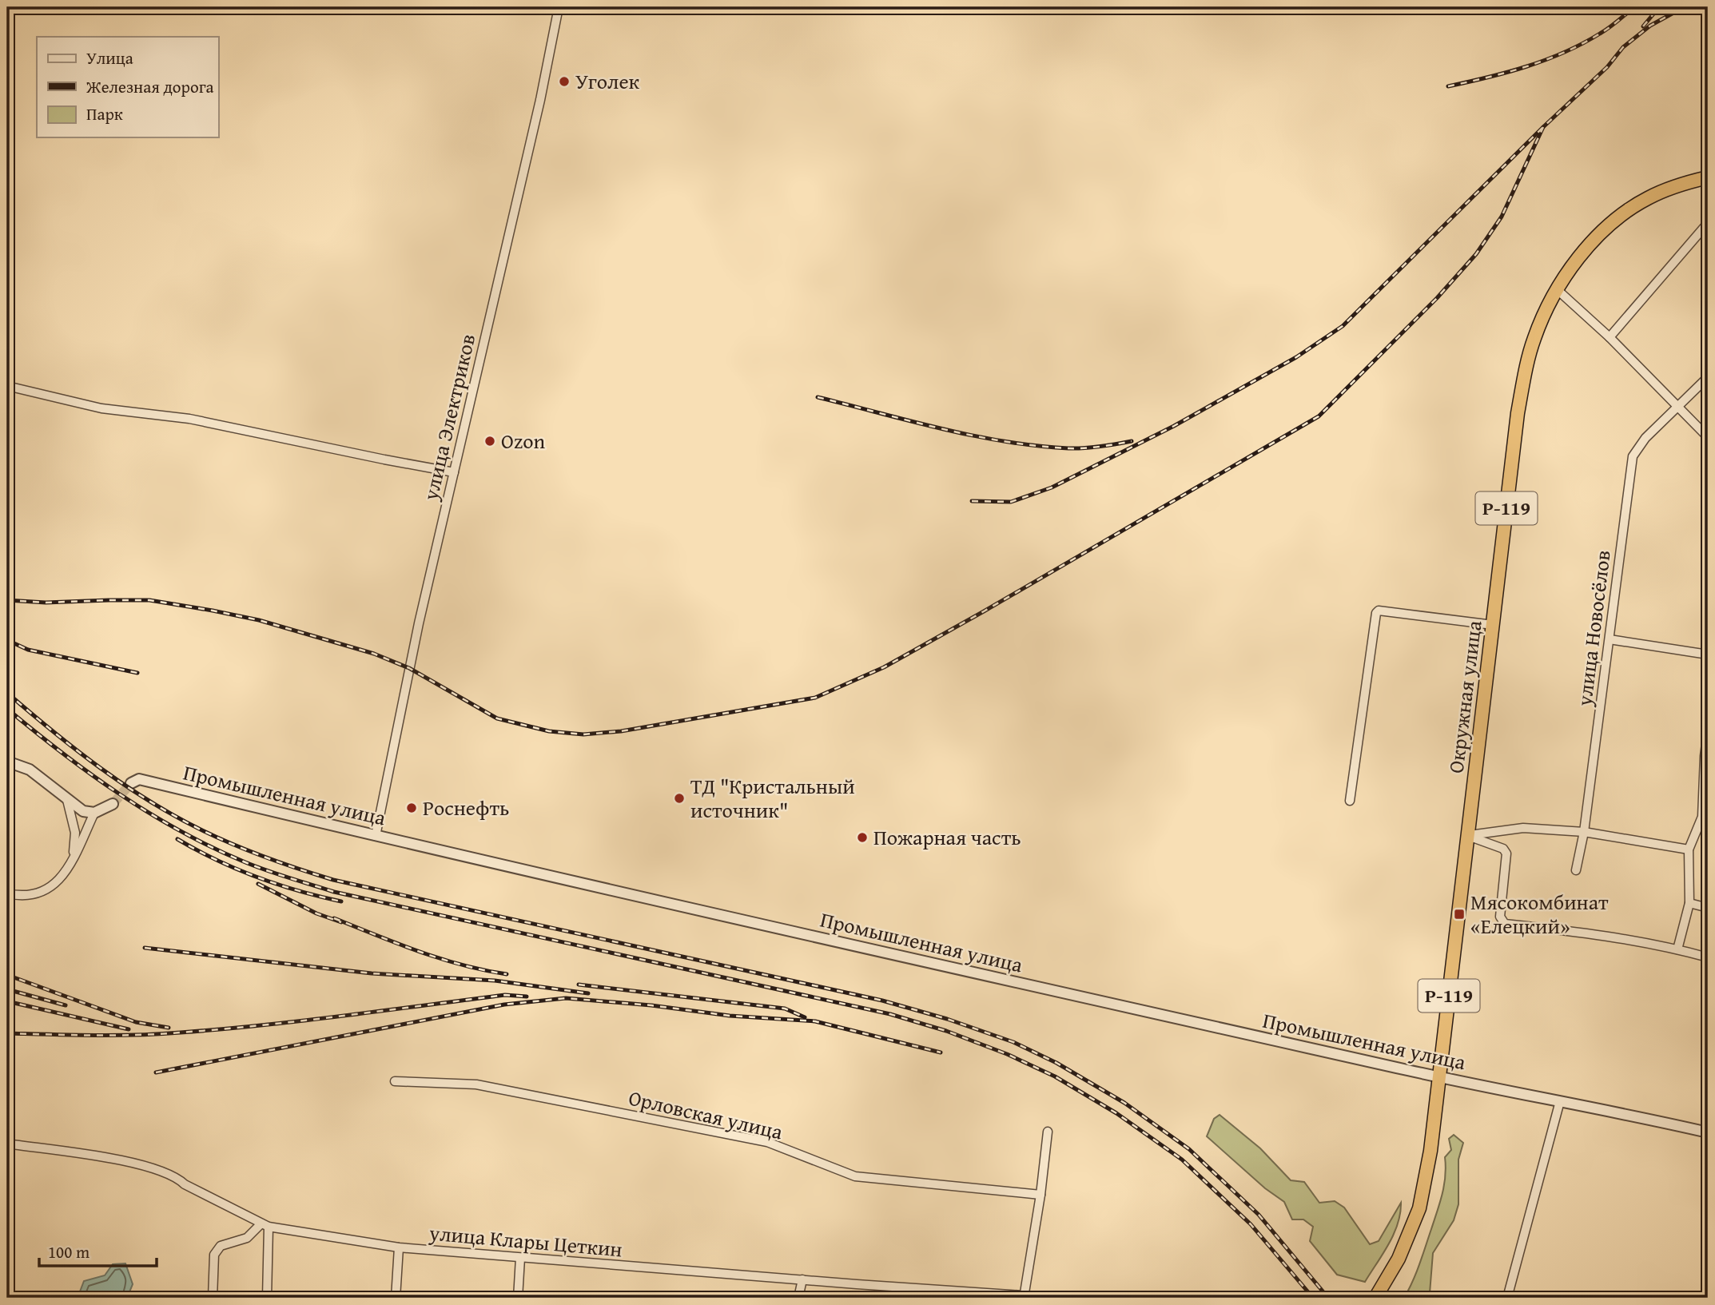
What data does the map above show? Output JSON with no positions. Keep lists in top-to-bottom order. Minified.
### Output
{"streets":{"highway":["Р-119","Окружная улица"],"street":["улица Электриков","улица Новосёлов","Промышленная улица","Орловская улица","улица Клары Цеткин"]},"crossings":[["улица Электриков","Промышленная улица"],["Окружная улица","Промышленная улица"]],"places":{"other":["Уголек","Ozon","ТД \"Кристальный источник\"","Роснефть","Пожарная часть"],"transit":["Мясокомбинат «Елецкий»"]},"legend":["Улица","Железная дорога","Парк"],"scale_bar":"100 m"}
